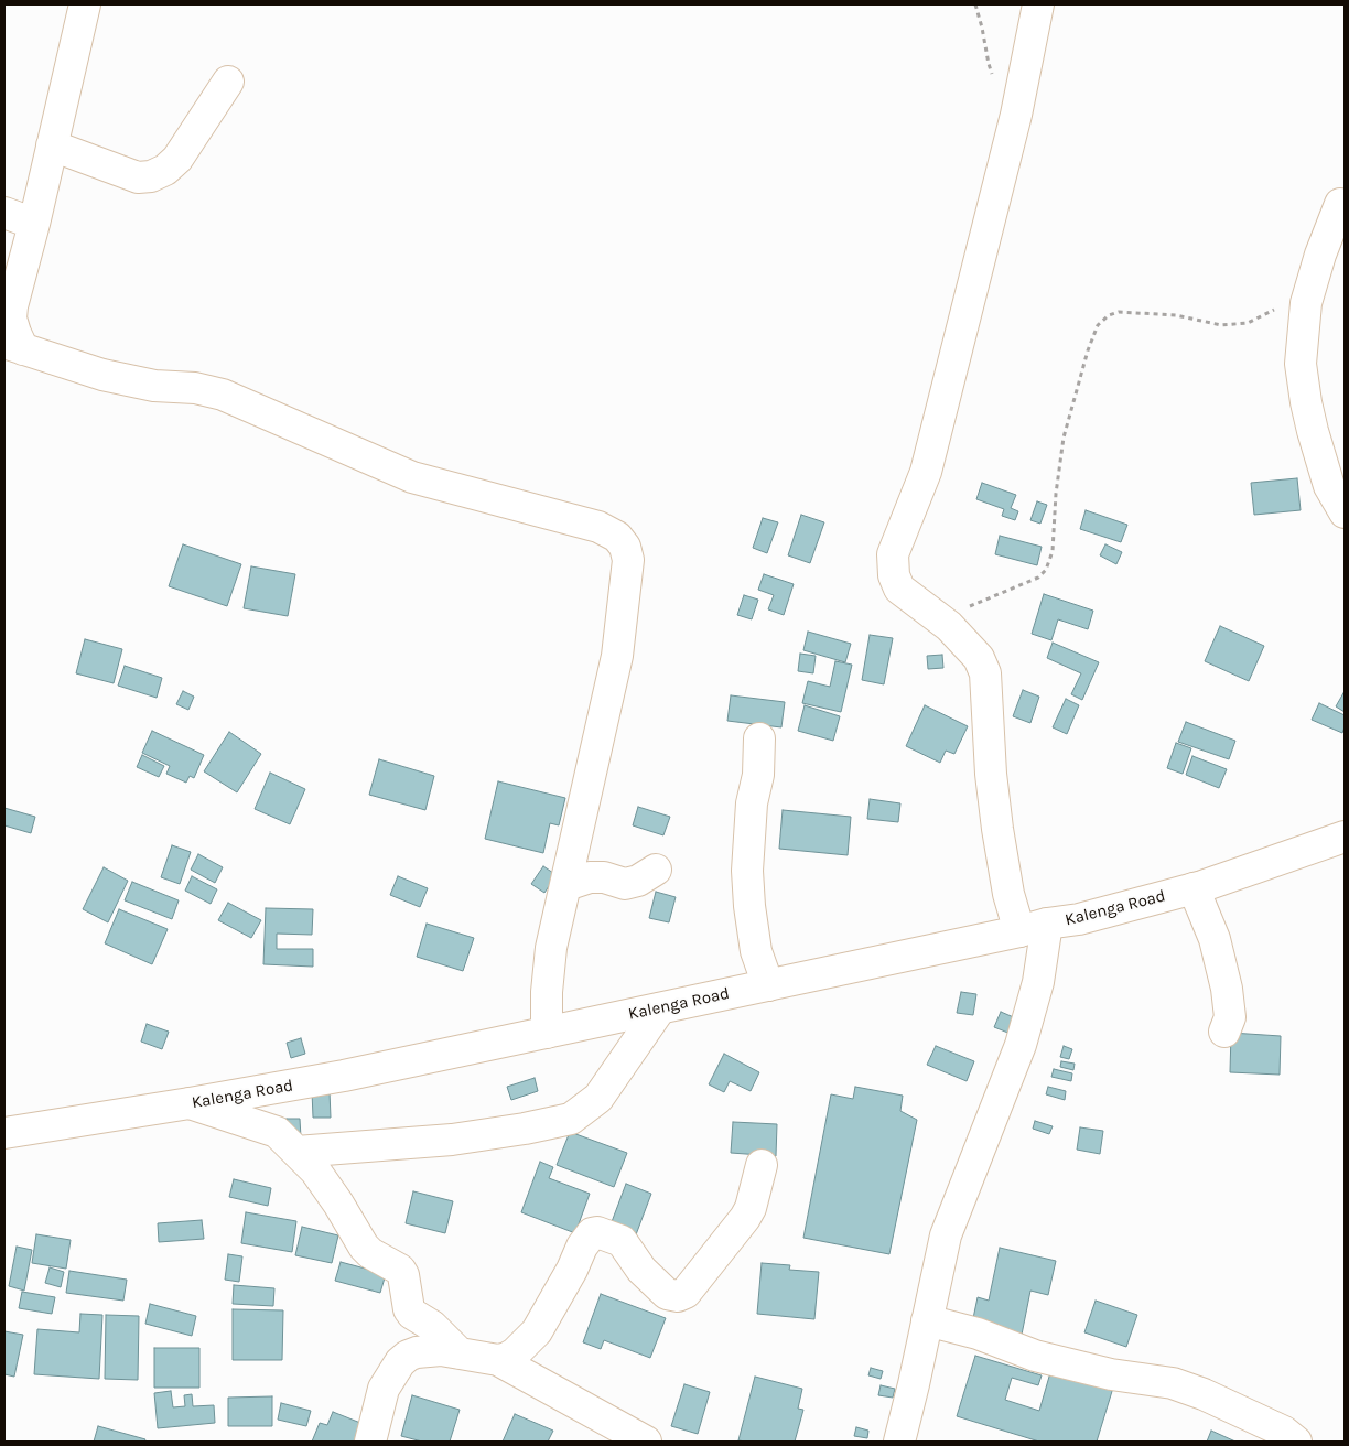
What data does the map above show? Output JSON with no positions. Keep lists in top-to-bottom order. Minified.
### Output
{"streets":{"street":["Kalenga Road"]}}
